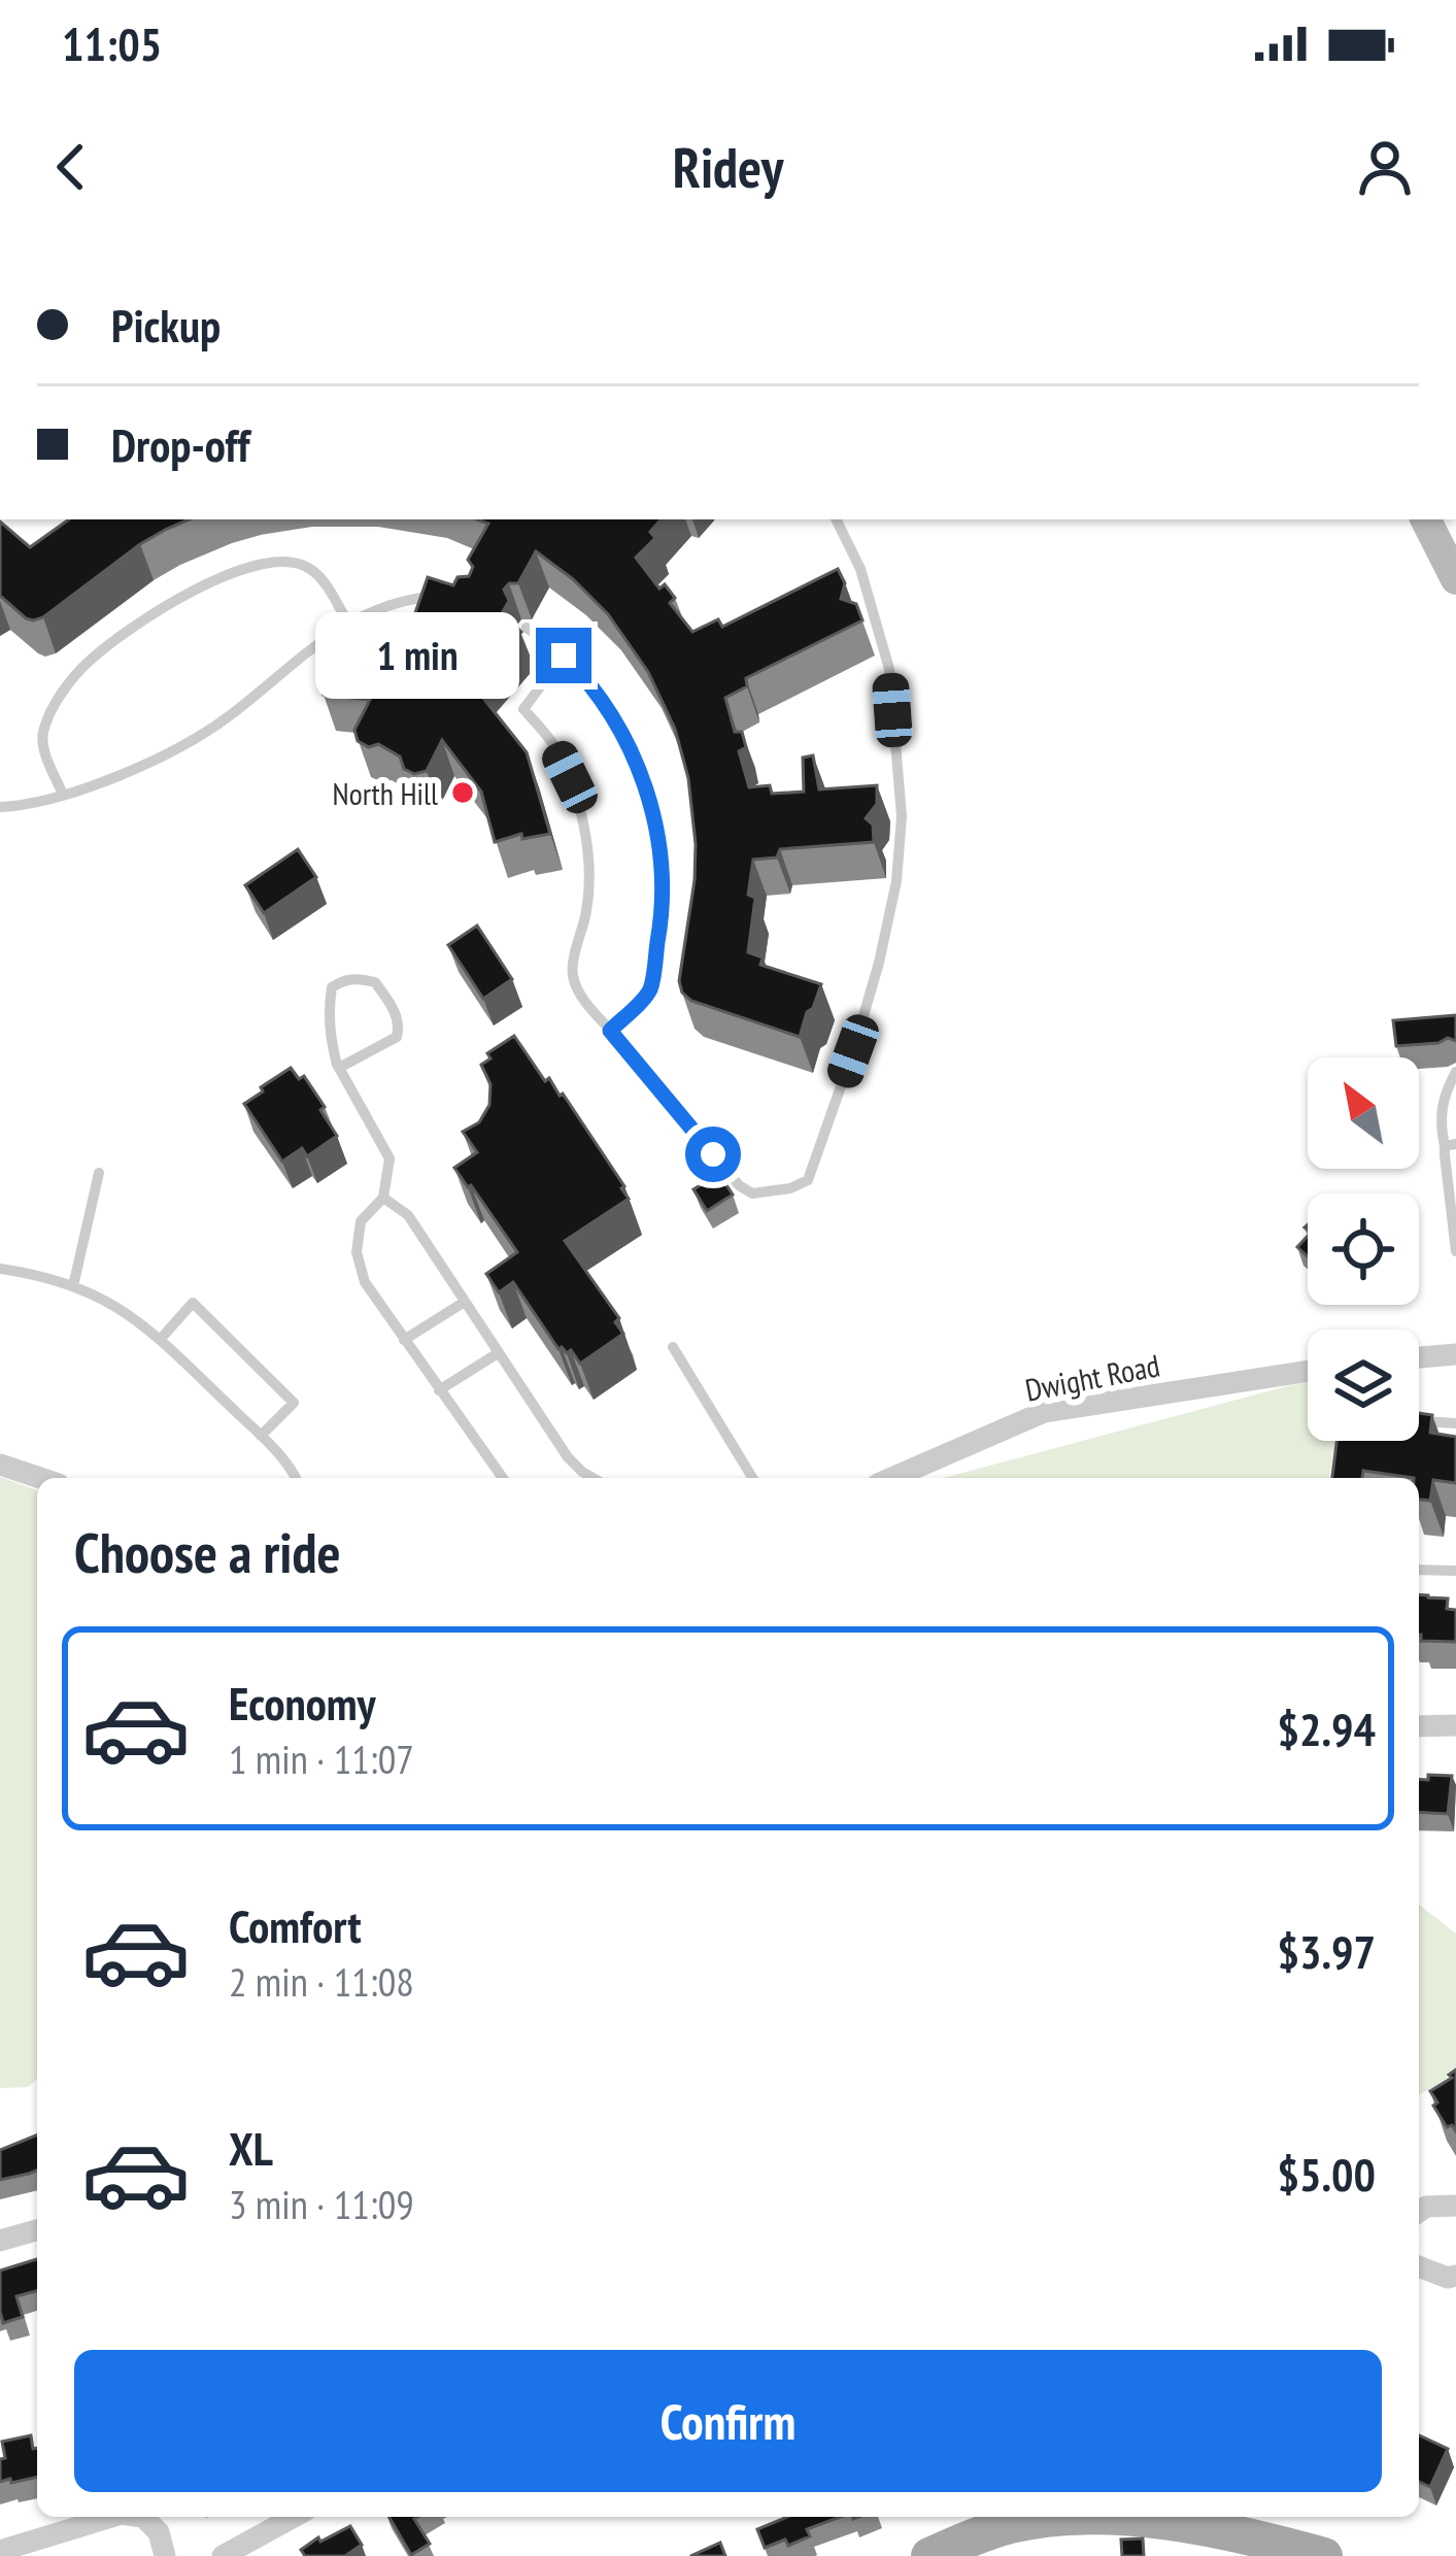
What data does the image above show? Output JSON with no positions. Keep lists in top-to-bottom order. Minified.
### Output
{"streets":{"street":["Dwight Road"]},"places":["North Hill"],"north":"top left","page":{"status":"11:05","header":"Ridey","banner":["Pickup","Drop-off"],"bubble":"1 min","heading":"Choose a ride","list":[{"name":"Economy","note":"1 min · 11:07","value":"$2.94"},{"name":"Comfort","note":"2 min · 11:08","value":"$3.97"},{"name":"XL","note":"3 min · 11:09","value":"$5.00"}],"buttons":"Confirm"}}
